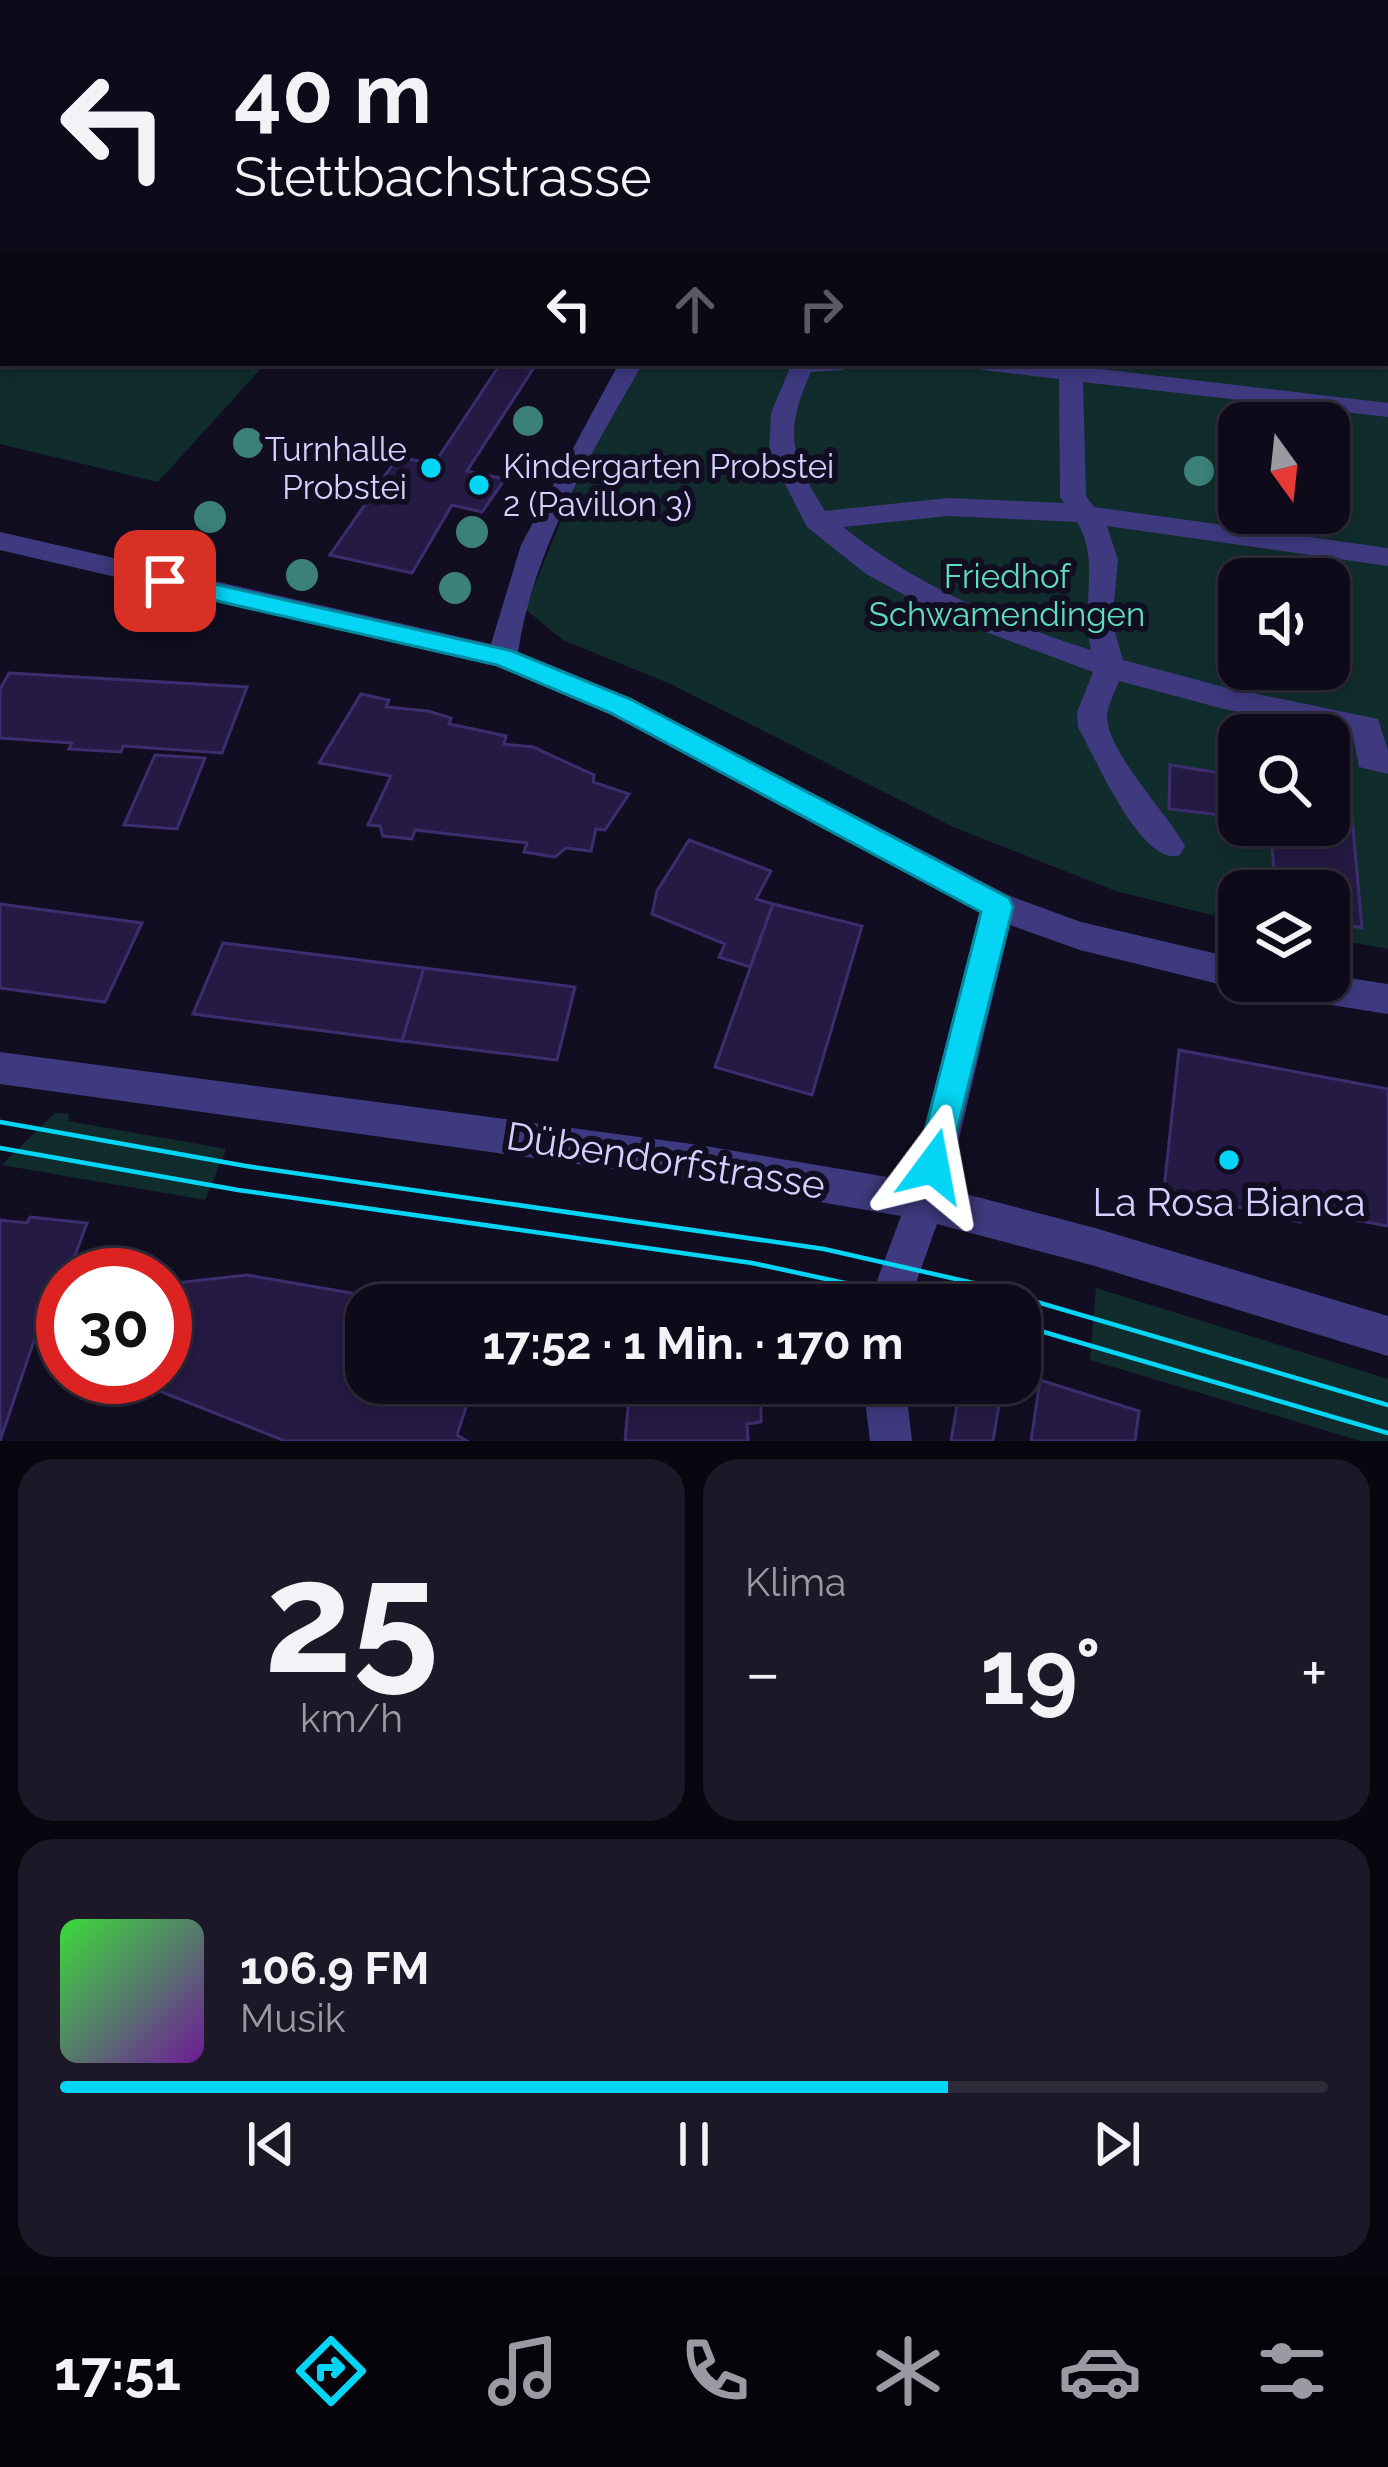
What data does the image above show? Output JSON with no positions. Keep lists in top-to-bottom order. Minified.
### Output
{"streets":{"street":["Dübendorfstrasse"]},"parks":["Friedhof Schwamendingen"],"places":["Turnhalle Probstei","Kindergarten Probstei 2 (Pavillon 3)","La Rosa Bianca"],"north":"bottom","page":{"turn":["40 m","Stettbachstrasse"],"limit":"30","trip":"17:52 · 1 Min. · 170 m","tile":[["25","km/h"],"Klima"],"heat":["−","19°","+"],"song":["106.9 FM","Musik"],"tabs":"17:51"}}
